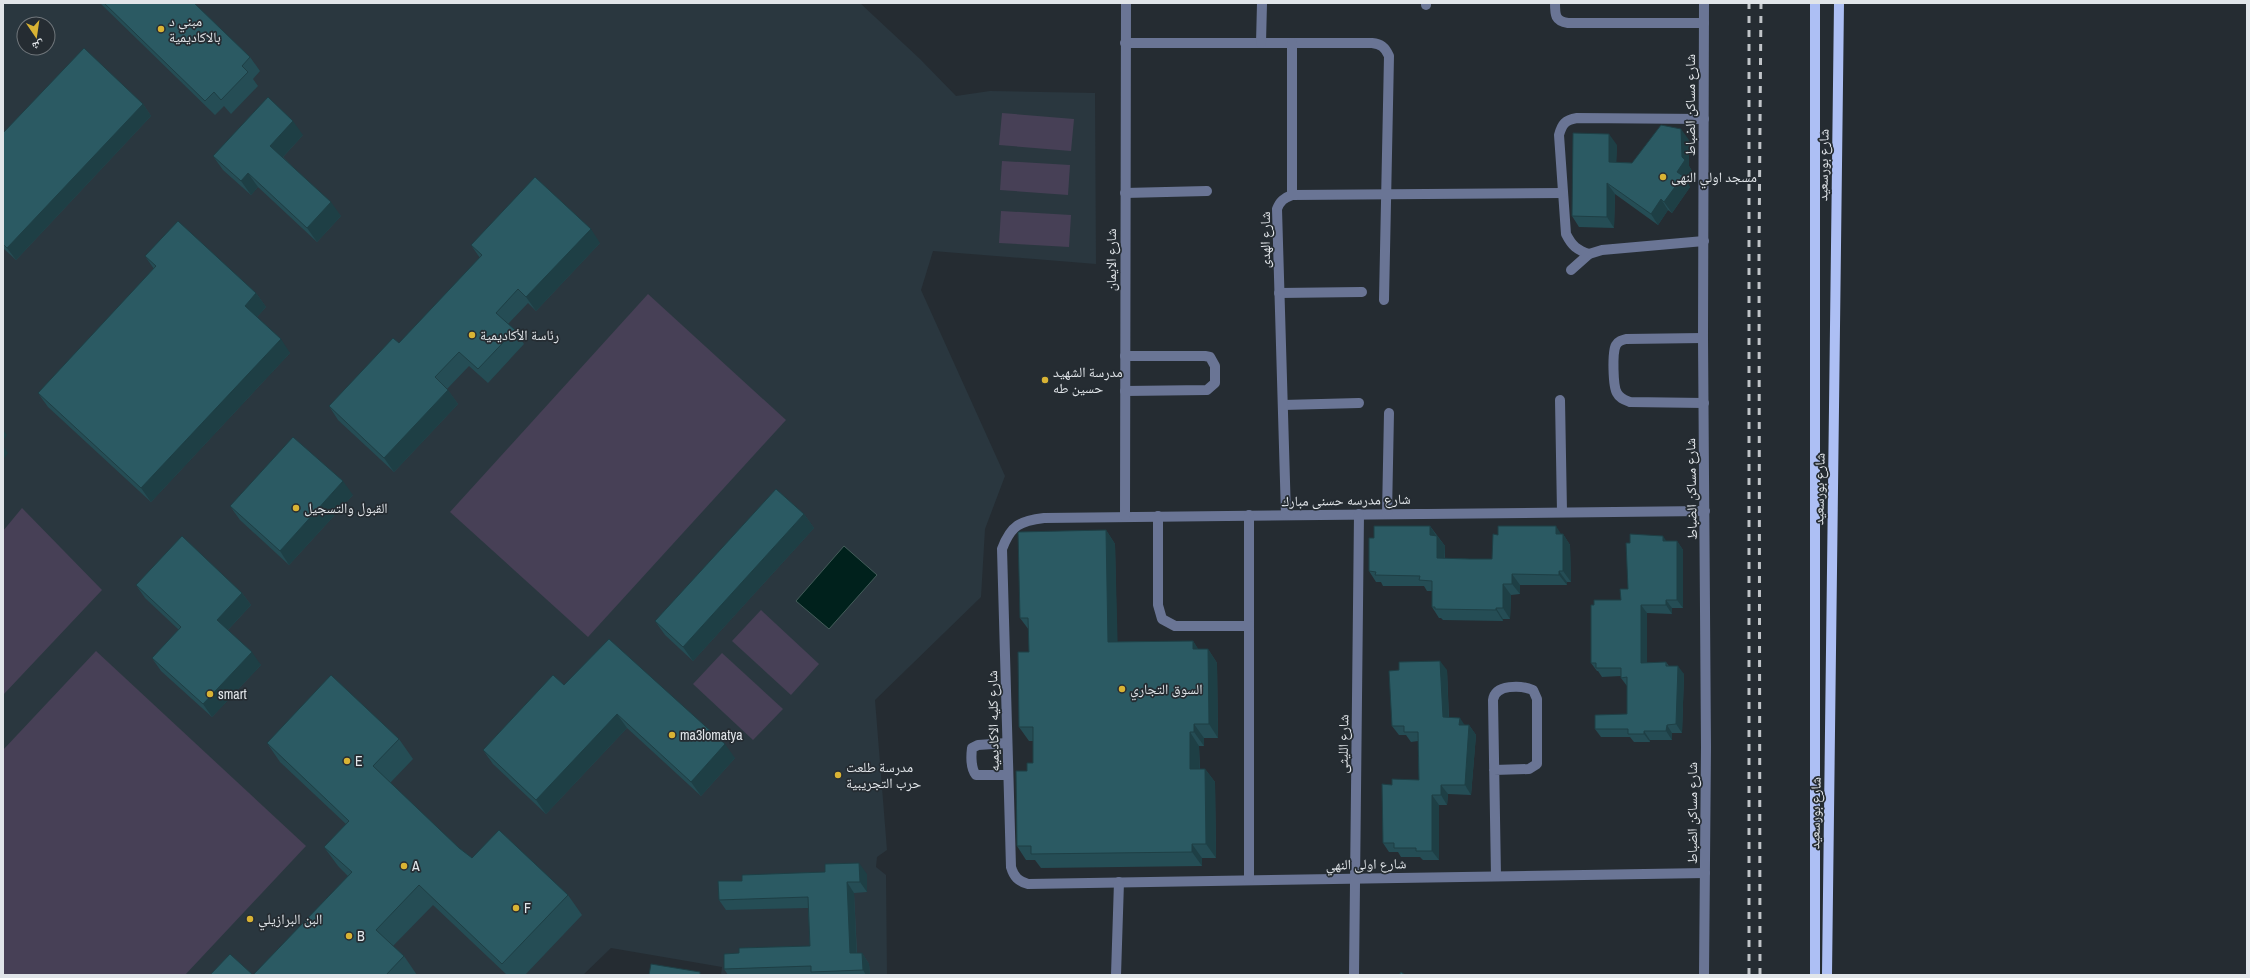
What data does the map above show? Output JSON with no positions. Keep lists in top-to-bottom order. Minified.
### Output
{"streets":{"main road":["شارع بورسعيد"],"street":["شارع مساكن الضباط","شارع الهدى","شارع الايمان","شارع مدرسه حسنى مبارك","شارع كليه الاكاديميه","شارع الليثى","شارع اولى النهي"]},"crossings":[["شارع مساكن الضباط","شارع مدرسه حسنى مبارك"],["شارع مساكن الضباط","شارع اولى النهي"],["شارع الهدى","شارع مدرسه حسنى مبارك"],["شارع الايمان","شارع مدرسه حسنى مبارك"],["شارع مدرسه حسنى مبارك","شارع كليه الاكاديميه"],["شارع مدرسه حسنى مبارك","شارع الليثى"],["شارع كليه الاكاديميه","شارع اولى النهي"],["شارع الليثى","شارع اولى النهي"]],"places":["مبني د بالاكاديمية","مسجد اولي النهى","رئاسة الأكاديمية","مدرسة الشهيد حسين طه","القبول والتسجيل","السوق التجاري","smart","ma3lomatya","E","مدرسة طلعت حرب التجريبية","A","F","البن البرازيلي","B"],"north":"bottom"}
